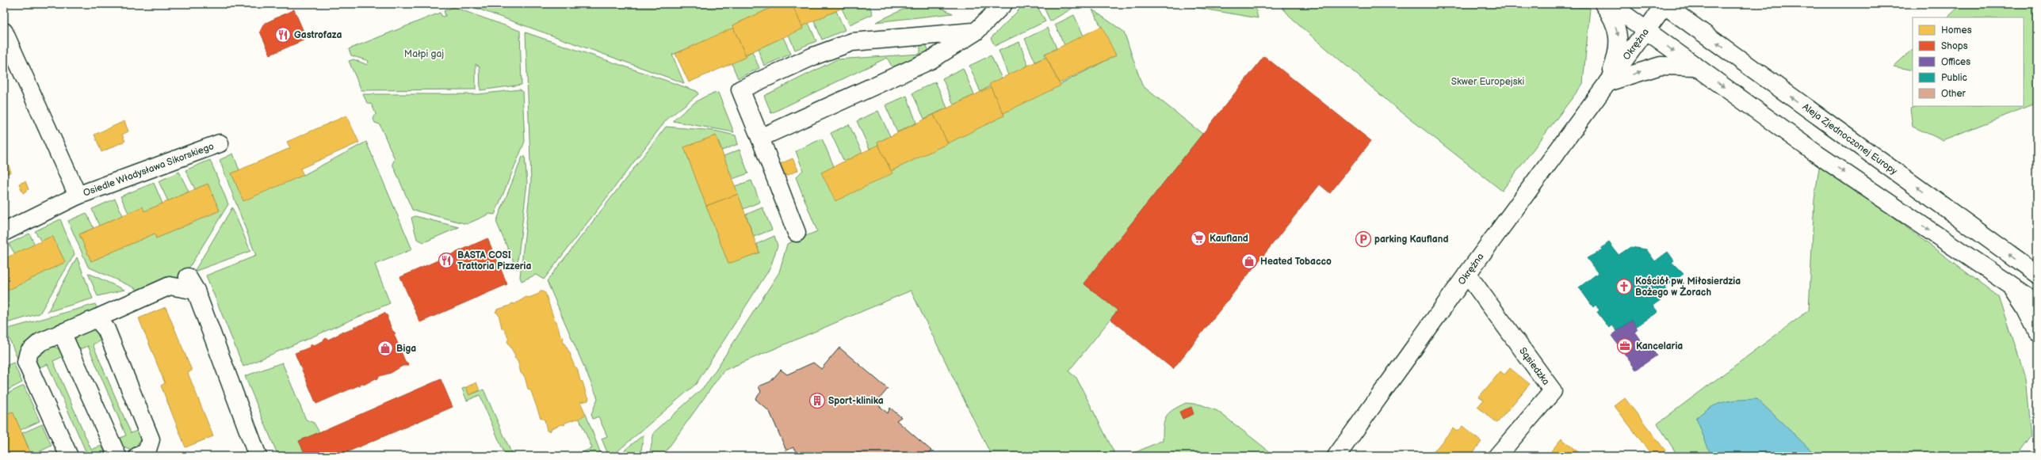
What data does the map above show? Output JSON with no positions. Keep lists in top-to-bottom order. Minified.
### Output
{"streets":{"street":["Okrężna","Aleja Zjednoczonej Europy","Osiedle Władysława Sikorskiego","Sąsiedzka"]},"crossings":[["Okrężna","Aleja Zjednoczonej Europy"],["Okrężna","Sąsiedzka"]],"parks":["Małpi gaj","Skwer Europejski"],"places":{"restaurant":["Gastrofaza","BASTA COSI Trattoria Pizzeria"],"supermarket":["Kaufland"],"parking":["parking Kaufland"],"shop":["Heated Tobacco","Biga"],"church":["Kościół pw. Miłosierdzia Bożego w Żorach"],"office":["Kancelaria"],"building":["Sport-klinika"]},"legend":["Homes","Shops","Offices","Public","Other"]}
